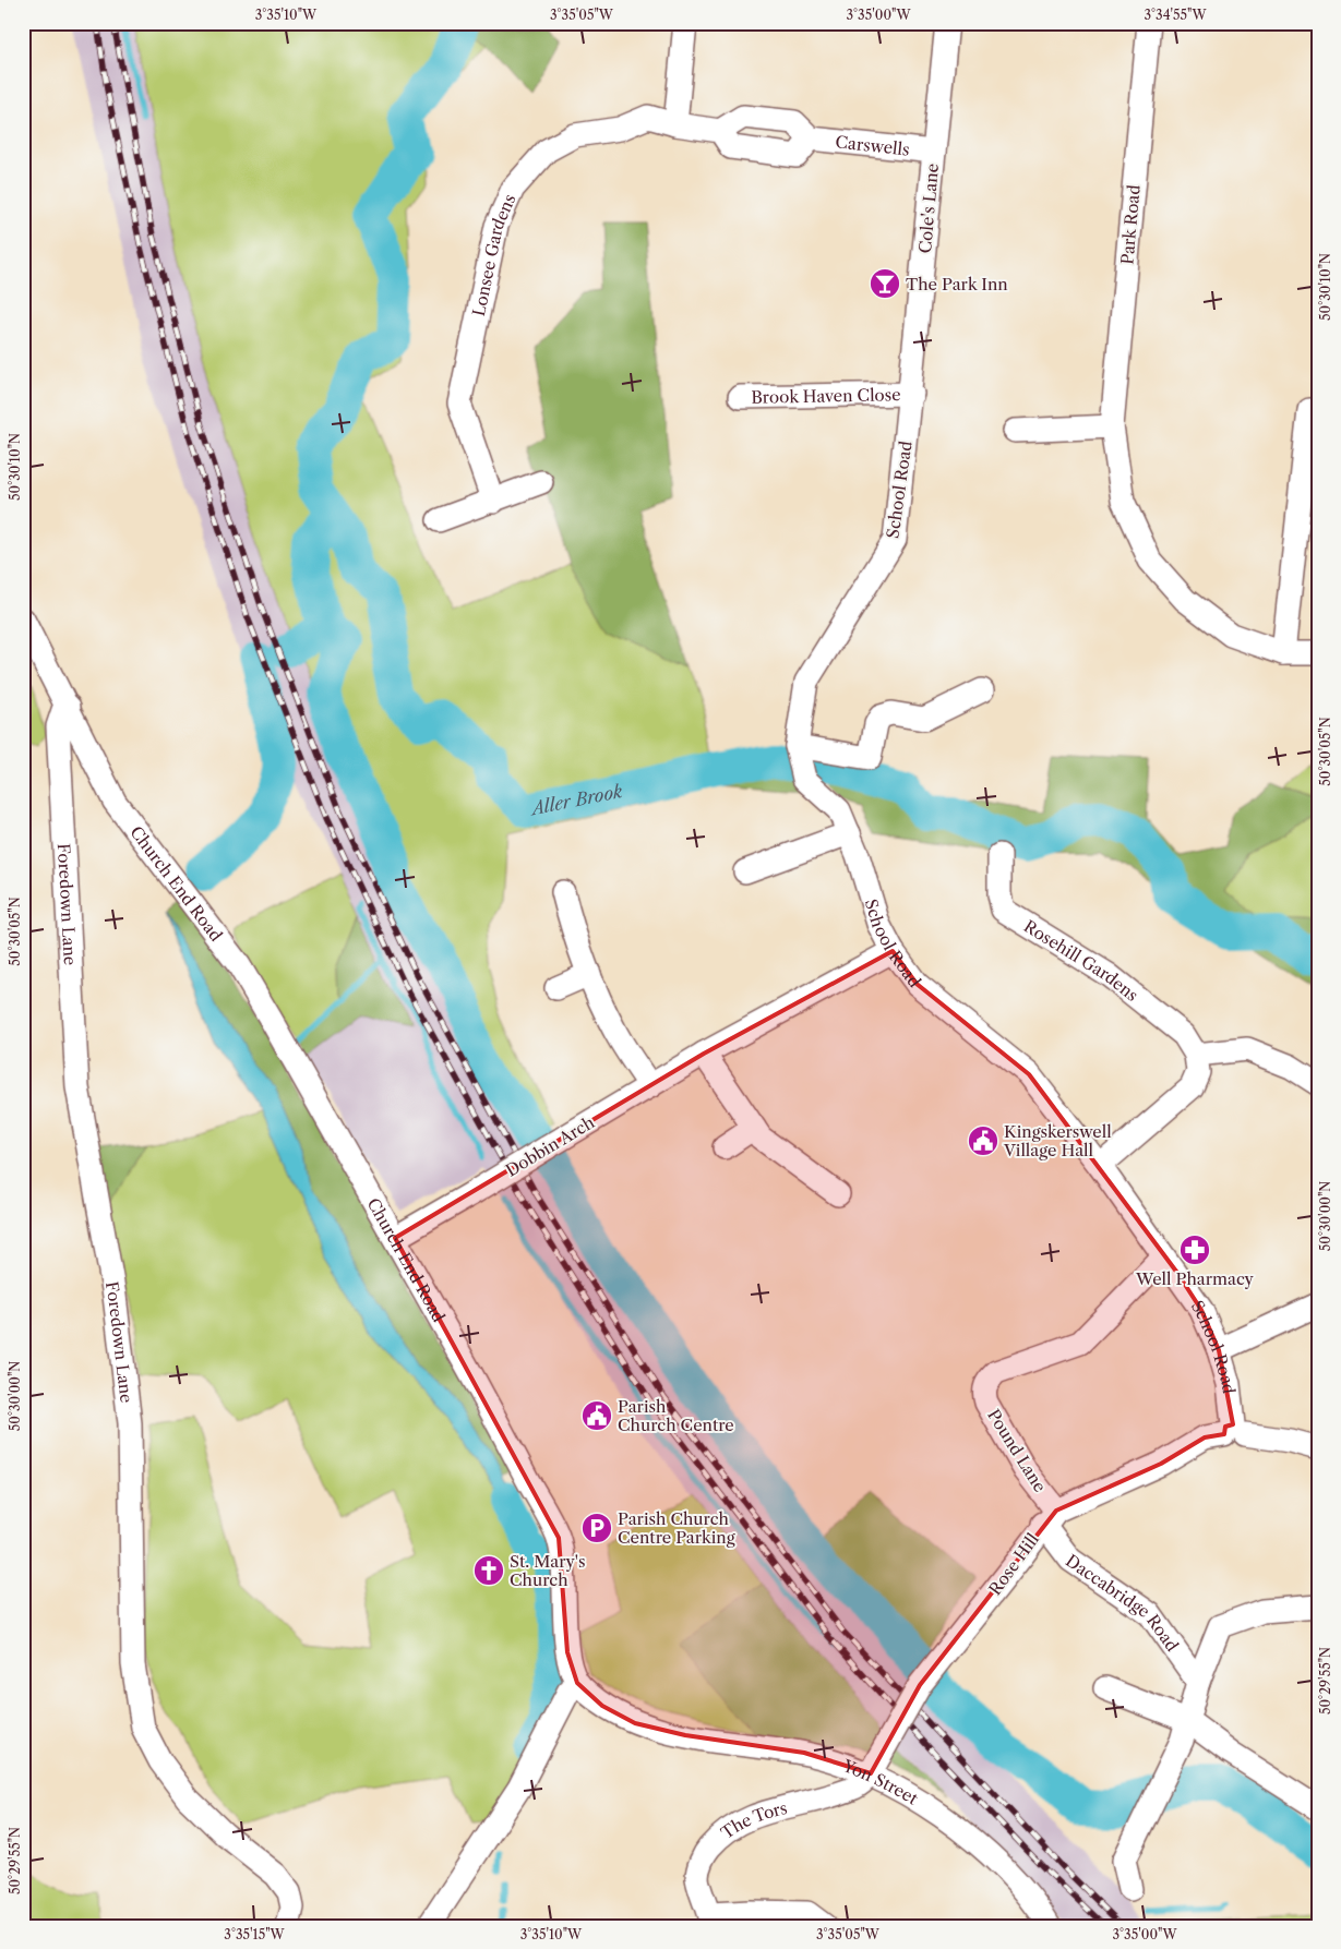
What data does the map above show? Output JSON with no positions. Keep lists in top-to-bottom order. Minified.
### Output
{"streets":{"street":["Carswells","Cole's Lane","Park Road","Lonsee Gardens","Brook Haven Close","School Road","Church End Road","Foredown Lane","Rosehill Gardens","Dobbin Arch","Pound Lane","Rose Hill","Daccabridge Road","Yon Street","The Tors"]},"crossings":[["Carswells","Cole's Lane"],["Cole's Lane","Brook Haven Close"],["Cole's Lane","School Road"],["Brook Haven Close","School Road"],["School Road","Dobbin Arch"],["School Road","Pound Lane"],["Church End Road","Foredown Lane"],["Church End Road","Dobbin Arch"],["Church End Road","Yon Street"],["Pound Lane","Rose Hill"],["Pound Lane","Daccabridge Road"],["Rose Hill","Daccabridge Road"],["Rose Hill","Yon Street"],["Rose Hill","The Tors"],["Yon Street","The Tors"]],"water":["Aller Brook"],"places":{"bar":["The Park Inn"],"public building":["Kingskerswell Village Hall","Parish Church Centre"],"pharmacy":["Well Pharmacy"],"parking":["Parish Church Centre Parking"],"church":["St. Mary's Church"]},"coordinates":["3°35'10\"W","3°35'05\"W","3°35'00\"W","3°34'55\"W","50°30'10\"N","50°30'05\"N","50°30'00\"N","50°29'55\"N","3°35'15\"W"]}
